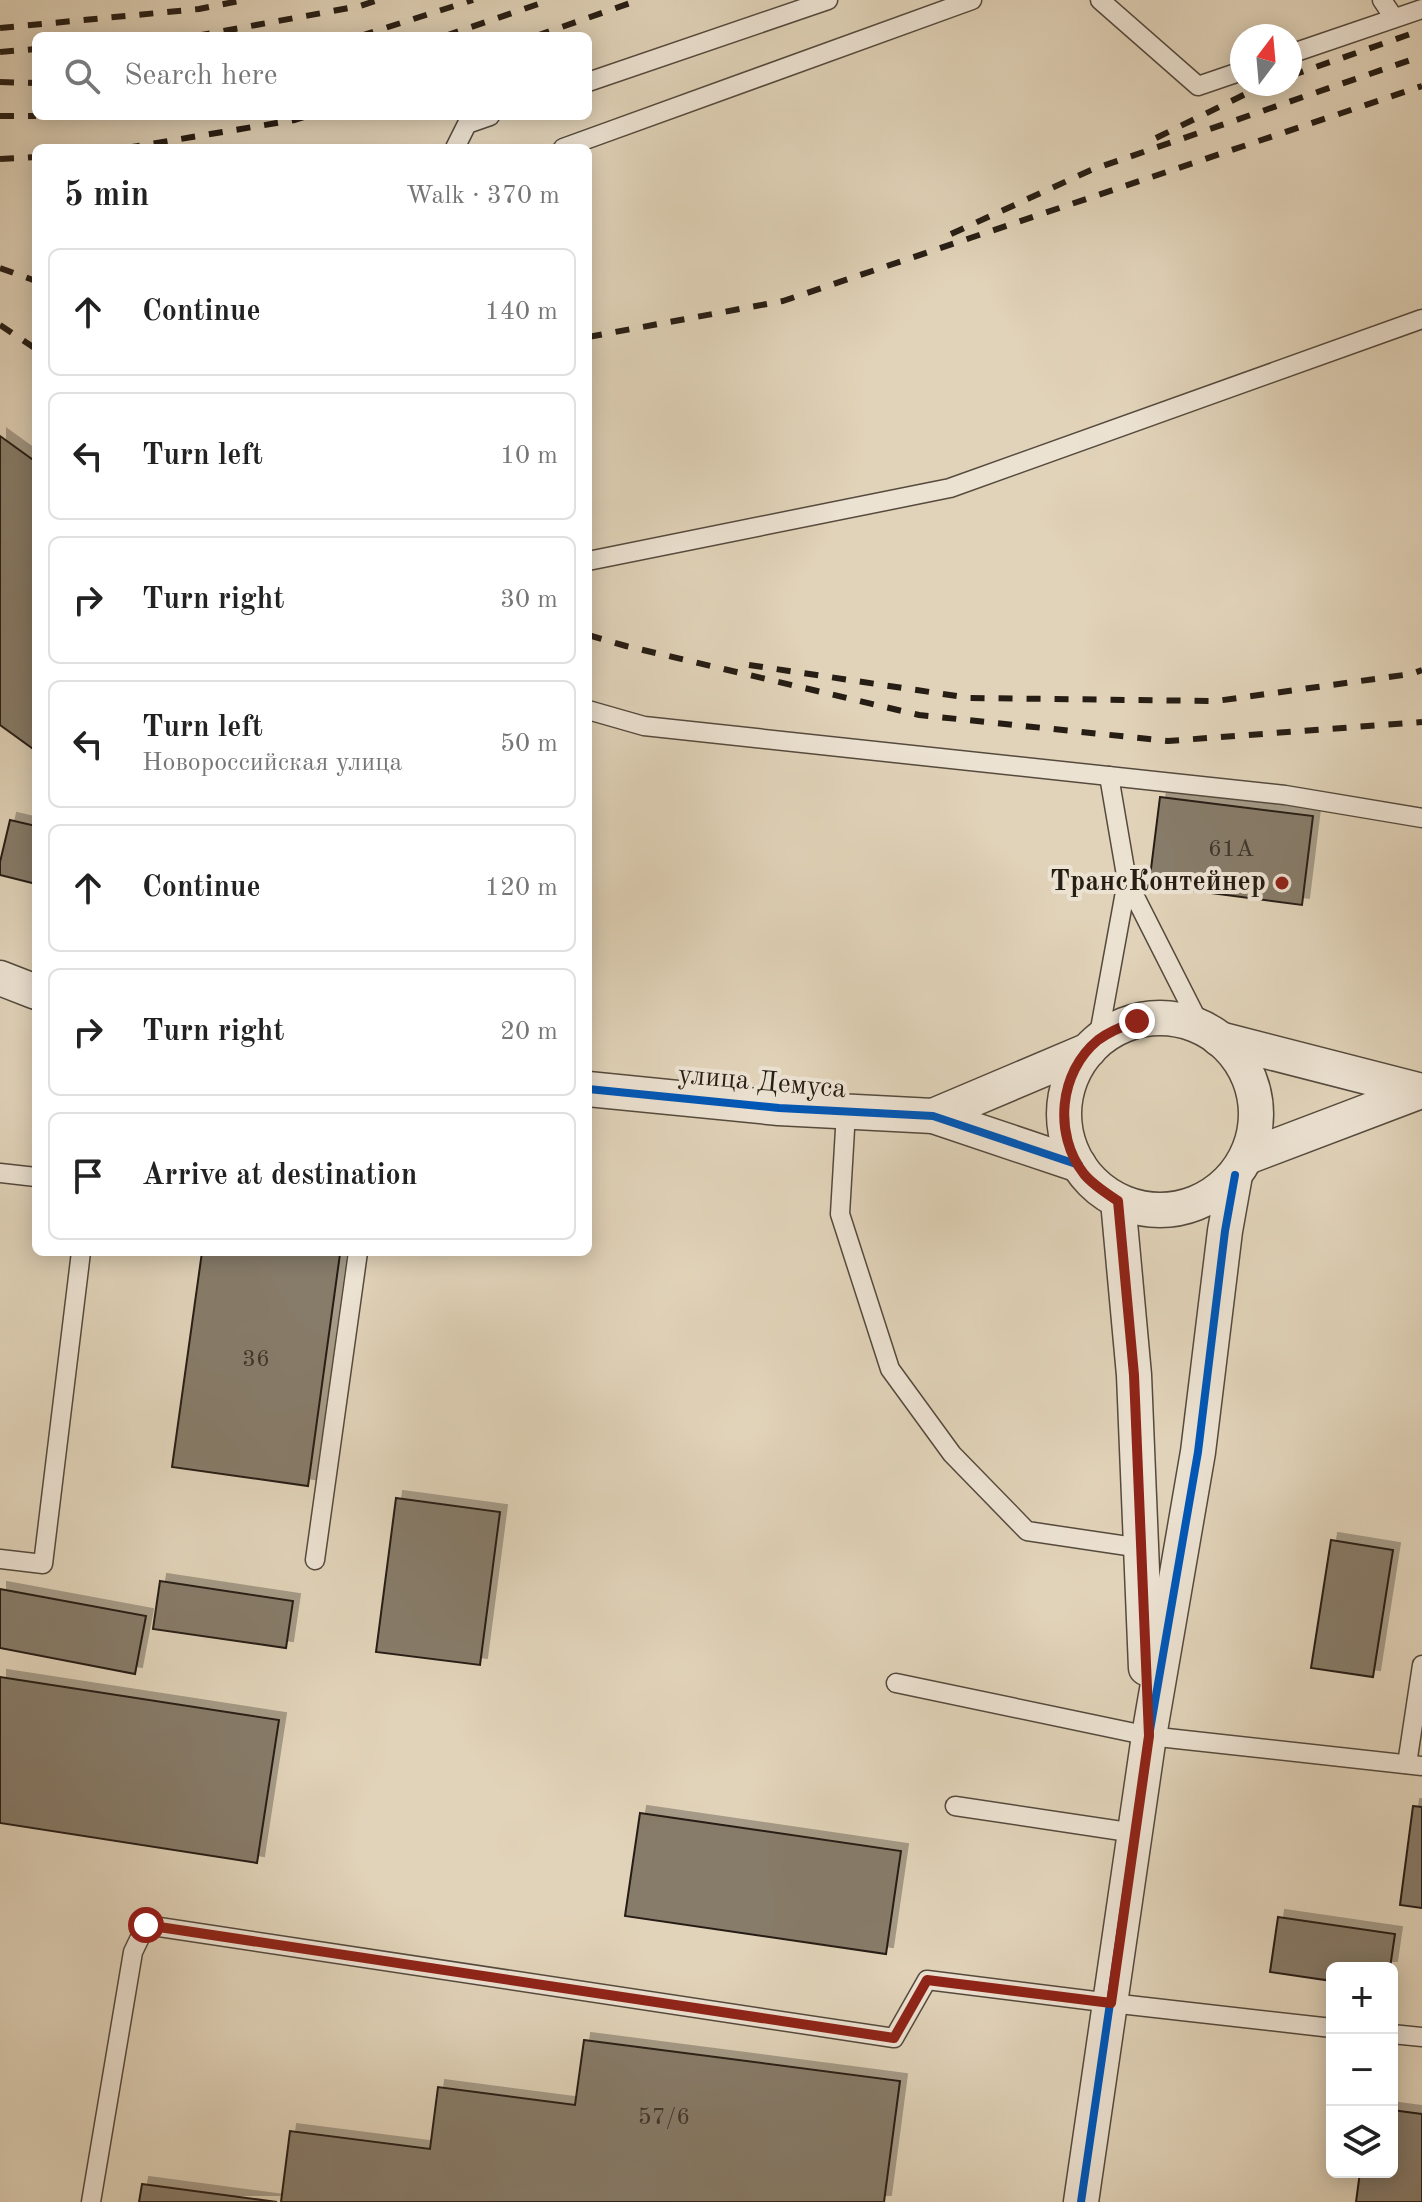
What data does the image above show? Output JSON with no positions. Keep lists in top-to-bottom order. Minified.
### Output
{"streets":{"street":["улица Демуса"]},"places":["ТрансКонтейнер"],"house_numbers":["61А","36","57/6"],"north":"top","page":{"search":"Search here","heading":["5 min","Walk · 370 m"],"list":[["Continue","140 m"],["Turn left","10 m"],["Turn right","30 m"],["Turn left","Новороссийская улица","50 m"],["Continue","120 m"],["Turn right","20 m"],"Arrive at destination"],"map_buttons":["+","−"]}}
